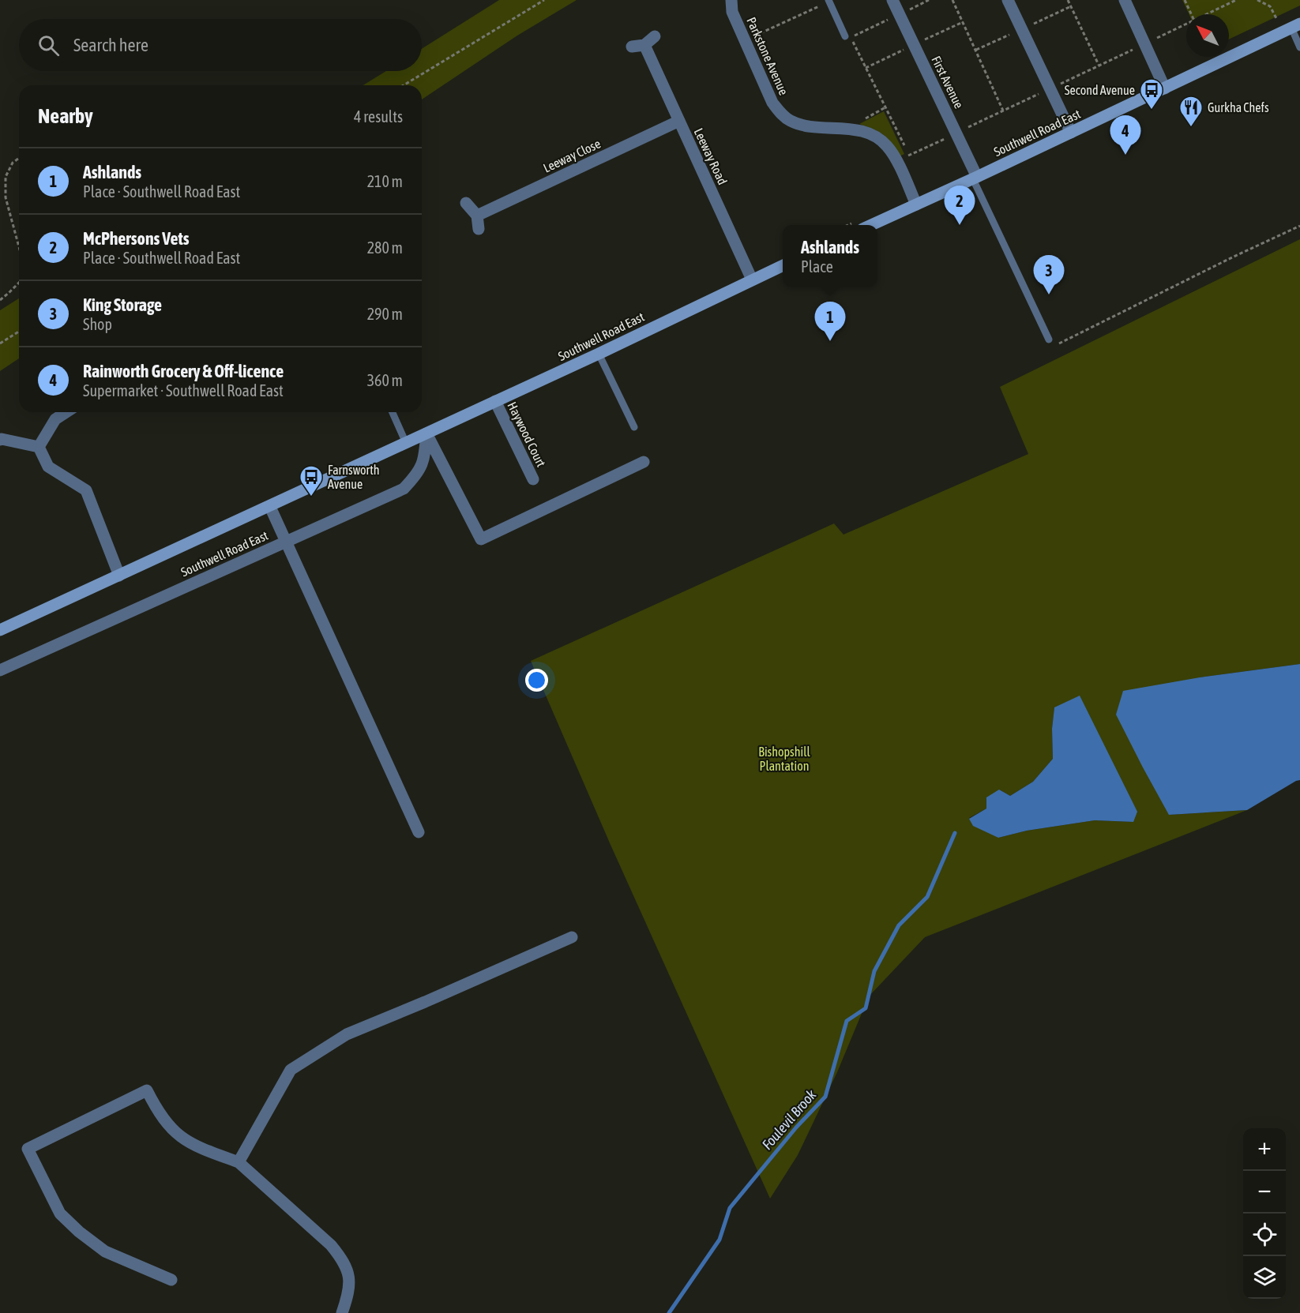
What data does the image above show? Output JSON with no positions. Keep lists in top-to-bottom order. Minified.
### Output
{"streets":{"main road":["Southwell Road East"],"street":["Parkstone Avenue","First Avenue","Leeway Close","Leeway Road","Haywood Court"]},"crossings":[["Parkstone Avenue","Southwell Road East"],["First Avenue","Southwell Road East"],["Southwell Road East","Leeway Road"],["Southwell Road East","Haywood Court"],["Leeway Close","Leeway Road"]],"water":["Foulevil Brook"],"parks":["Bishopshill Plantation"],"places":{"bus stop":["Second Avenue","Farnsworth Avenue"],"restaurant":["Gurkha Chefs"]},"north":"top left","page":{"search":"Search here","heading":["Nearby","4 results"],"pins":["4","2","3","1"],"list":[{"mark":"1","name":"Ashlands","note":"Place · Southwell Road East","value":"210 m"},{"mark":"2","name":"McPhersons Vets","note":"Place · Southwell Road East","value":"280 m"},{"mark":"3","name":"King Storage","note":"Shop","value":"290 m"},{"mark":"4","name":"Rainworth Grocery & Off-licence","note":"Supermarket · Southwell Road East","value":"360 m"}],"popup":["Ashlands","Place"],"map_buttons":["+","−"]}}
